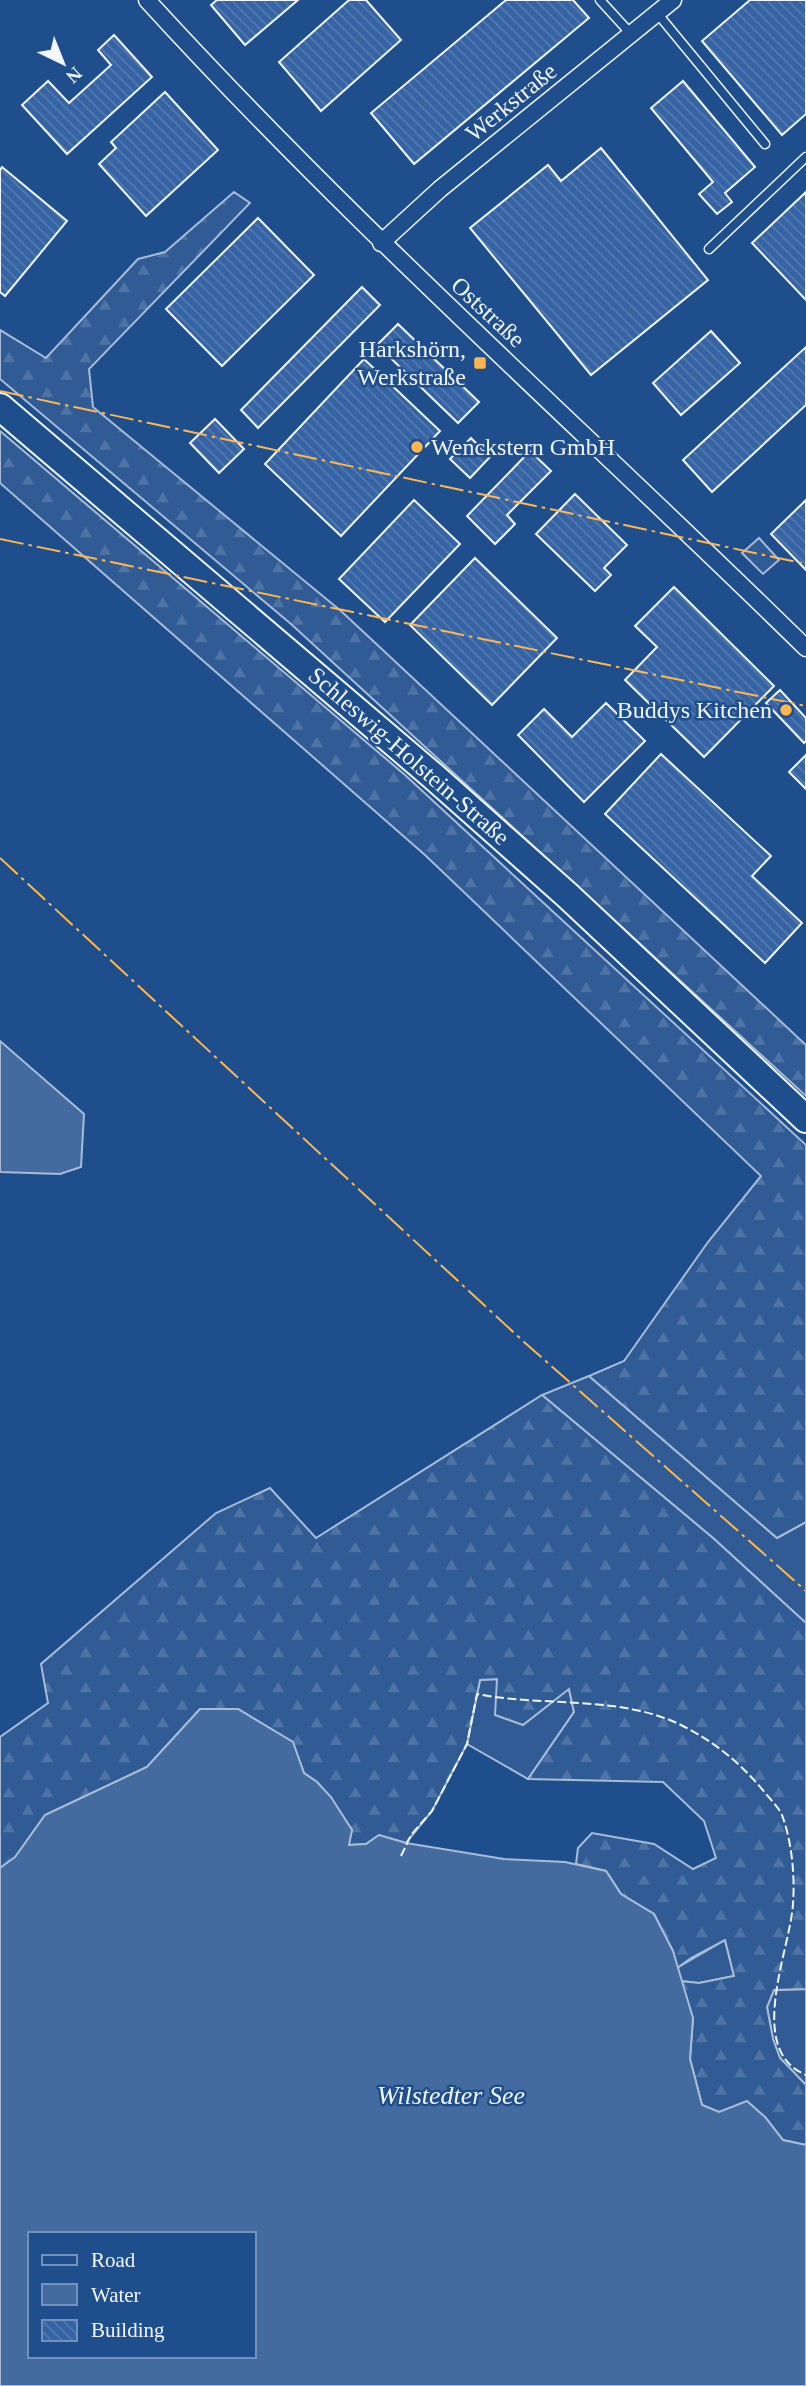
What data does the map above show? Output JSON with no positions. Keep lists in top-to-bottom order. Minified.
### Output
{"streets":{"main road":["Schleswig-Holstein-Straße"],"street":["Werkstraße","Oststraße"]},"crossings":[["Werkstraße","Oststraße"]],"water":["Wilstedter See"],"places":{"transit":["Harkshörn, Werkstraße"],"other":["Wenckstern GmbH","Buddys Kitchen"]},"legend":["Road","Water","Building"],"north":"bottom right"}
